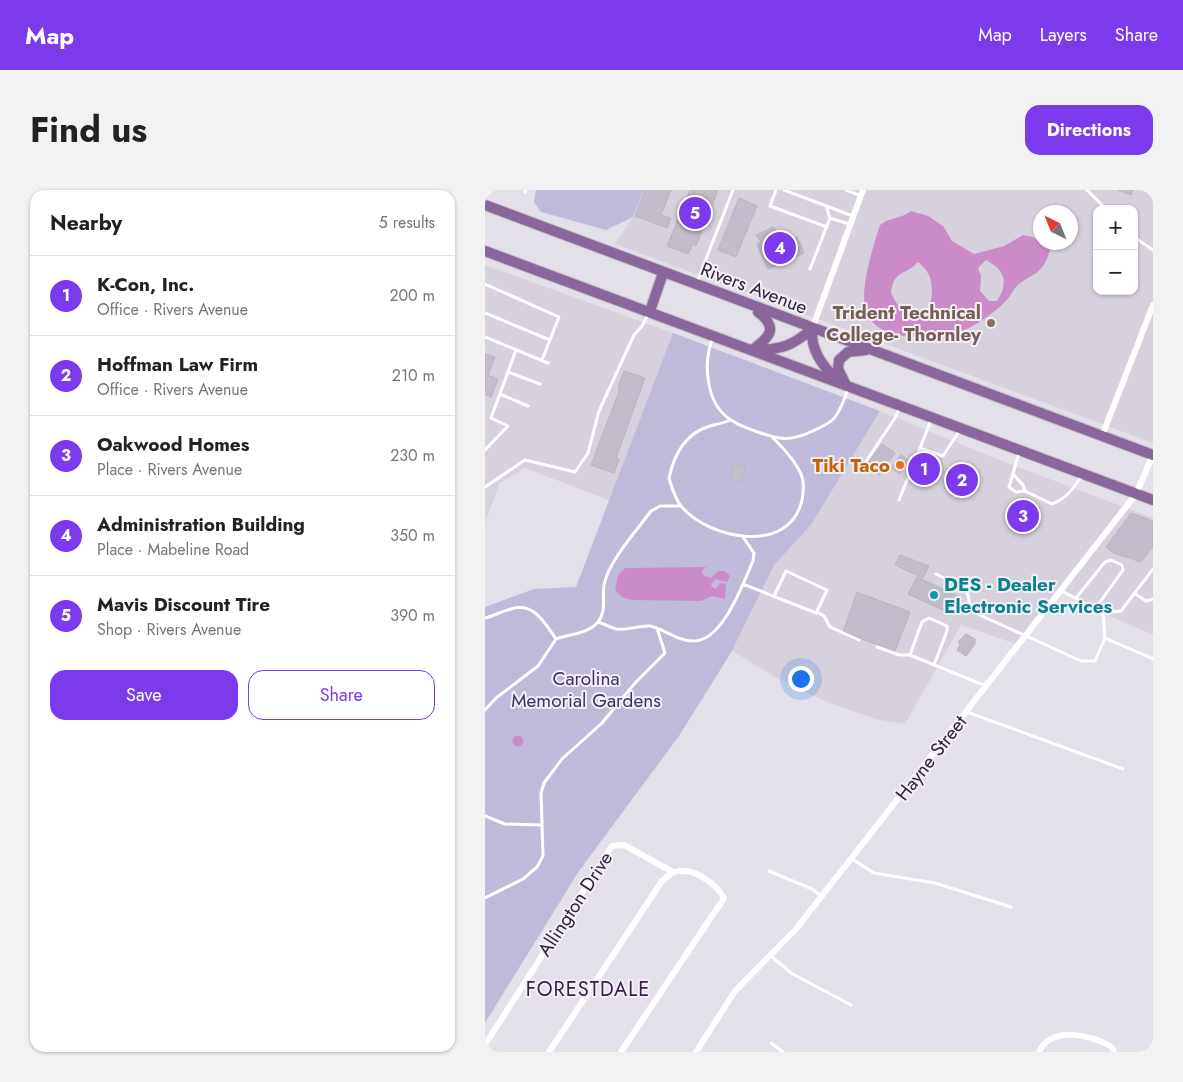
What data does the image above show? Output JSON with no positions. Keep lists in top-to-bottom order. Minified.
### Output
{"streets":{"main road":["Rivers Avenue"],"street":["Hayne Street","Allington Drive"]},"crossings":[["Rivers Avenue","Hayne Street"]],"districts":["FORESTDALE"],"parks":["Carolina Memorial Gardens"],"places":["Trident Technical College- Thornley","Tiki Taco","DES - Dealer Electronic Services"],"north":"top left","page":{"header":"Map","nav":["Map","Layers","Share"],"title":"Find us","buttons":["Directions",["Save","Share"]],"heading":["Nearby","5 results"],"pins":["5","4","1","2","3"],"map_buttons":["+","−"],"list":[{"mark":"1","name":"K-Con, Inc.","note":"Office · Rivers Avenue","value":"200 m"},{"mark":"2","name":"Hoffman Law Firm","note":"Office · Rivers Avenue","value":"210 m"},{"mark":"3","name":"Oakwood Homes","note":"Place · Rivers Avenue","value":"230 m"},{"mark":"4","name":"Administration Building","note":"Place · Mabeline Road","value":"350 m"},{"mark":"5","name":"Mavis Discount Tire","note":"Shop · Rivers Avenue","value":"390 m"}]}}
